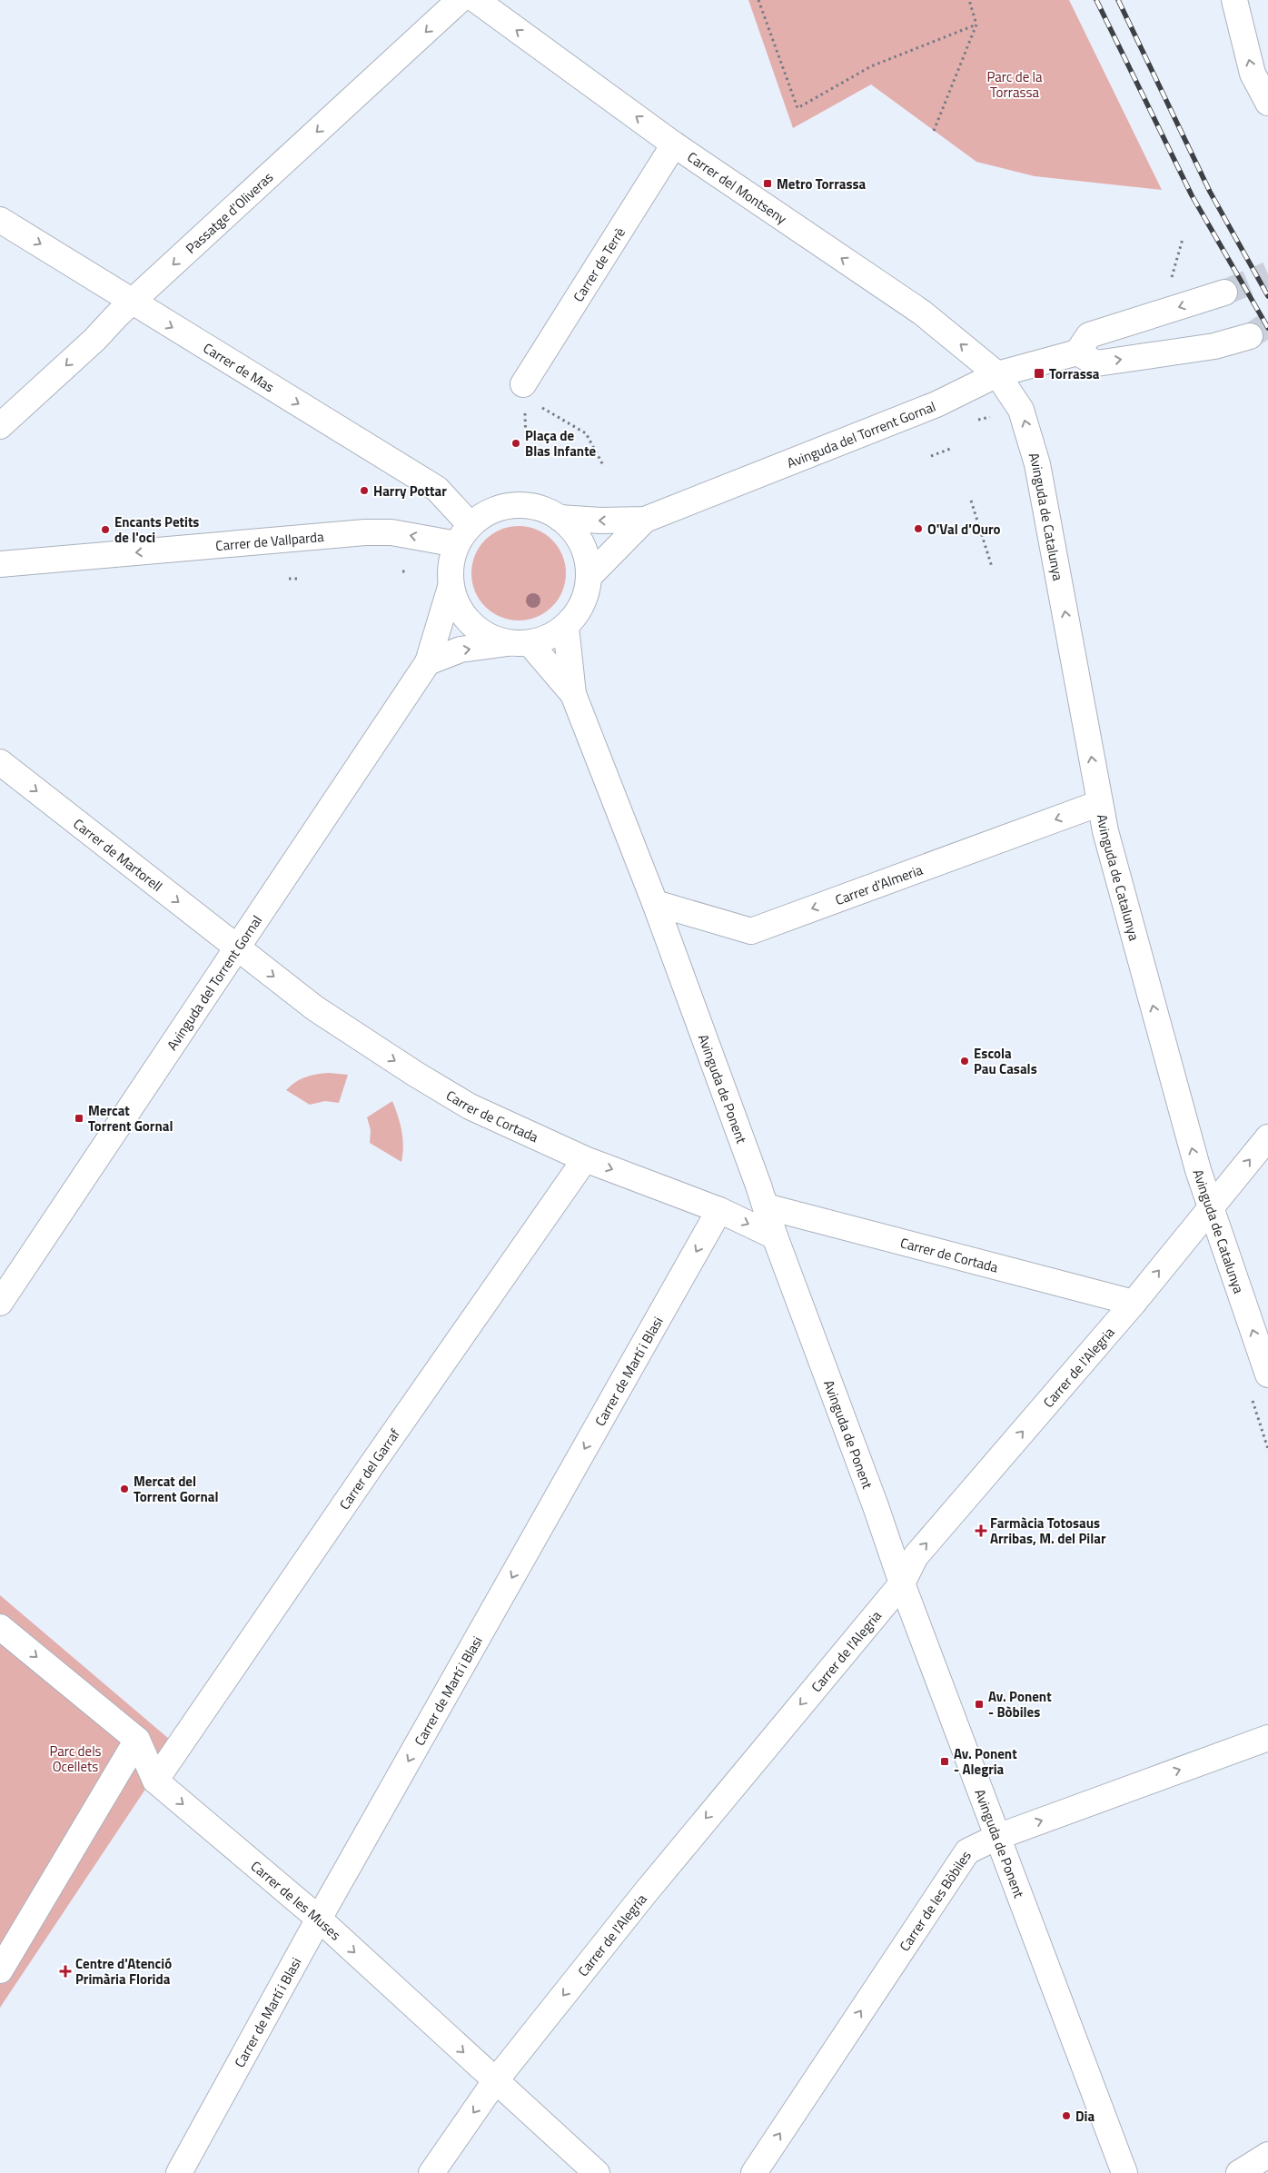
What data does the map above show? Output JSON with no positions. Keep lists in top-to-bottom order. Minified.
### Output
{"streets":{"street":["Carrer del Montseny","Passatge d'Oliveras","Carrer de Terrè","Carrer de Mas","Avinguda del Torrent Gornal","Avinguda de Catalunya","Carrer de Vallparda","Carrer de Martorell","Carrer d'Almeria","Avinguda de Ponent","Carrer de Cortada","Carrer de l'Alegria","Carrer de Martí i Blasi","Carrer del Garraf","Carrer de les Muses","Carrer de les Bòbiles"]},"crossings":[["Carrer del Montseny","Carrer de Terrè"],["Carrer del Montseny","Avinguda del Torrent Gornal"],["Carrer del Montseny","Avinguda de Catalunya"],["Passatge d'Oliveras","Carrer de Mas"],["Carrer de Mas","Avinguda del Torrent Gornal"],["Carrer de Mas","Carrer de Vallparda"],["Carrer de Mas","Avinguda de Ponent"],["Avinguda del Torrent Gornal","Avinguda de Catalunya"],["Avinguda del Torrent Gornal","Carrer de Vallparda"],["Avinguda del Torrent Gornal","Carrer de Martorell"],["Avinguda del Torrent Gornal","Avinguda de Ponent"],["Avinguda del Torrent Gornal","Carrer de Cortada"],["Avinguda de Catalunya","Carrer d'Almeria"],["Avinguda de Catalunya","Carrer de l'Alegria"],["Carrer de Vallparda","Avinguda de Ponent"],["Carrer de Martorell","Carrer de Cortada"],["Carrer d'Almeria","Avinguda de Ponent"],["Avinguda de Ponent","Carrer de Cortada"],["Avinguda de Ponent","Carrer de l'Alegria"],["Avinguda de Ponent","Carrer de les Bòbiles"],["Carrer de Cortada","Carrer de l'Alegria"],["Carrer de Cortada","Carrer de Martí i Blasi"],["Carrer de Cortada","Carrer del Garraf"],["Carrer de l'Alegria","Carrer de les Muses"],["Carrer de Martí i Blasi","Carrer de les Muses"],["Carrer del Garraf","Carrer de les Muses"]],"one_way":["Carrer del Montseny","Passatge d'Oliveras","Carrer de Mas","Avinguda de Catalunya","Carrer de Vallparda","Carrer de Martorell","Carrer d'Almeria","Carrer de Cortada","Carrer de Martí i Blasi","Carrer de les Muses","Carrer de les Bòbiles"],"parks":["Parc de la Torrassa","Parc dels Ocellets"],"places":{"transit":["Metro Torrassa","Torrassa","Mercat Torrent Gornal","Av. Ponent - Bòbiles","Av. Ponent - Alegria"],"other":["Plaça de Blas Infante","Harry Pottar","O'Val d'Ouro","Encants Petits de l'oci","Escola Pau Casals","Mercat del Torrent Gornal","Dia"],"health":["Farmàcia Totosaus Arribas, M. del Pilar","Centre d'Atenció Primària Florida"]}}
